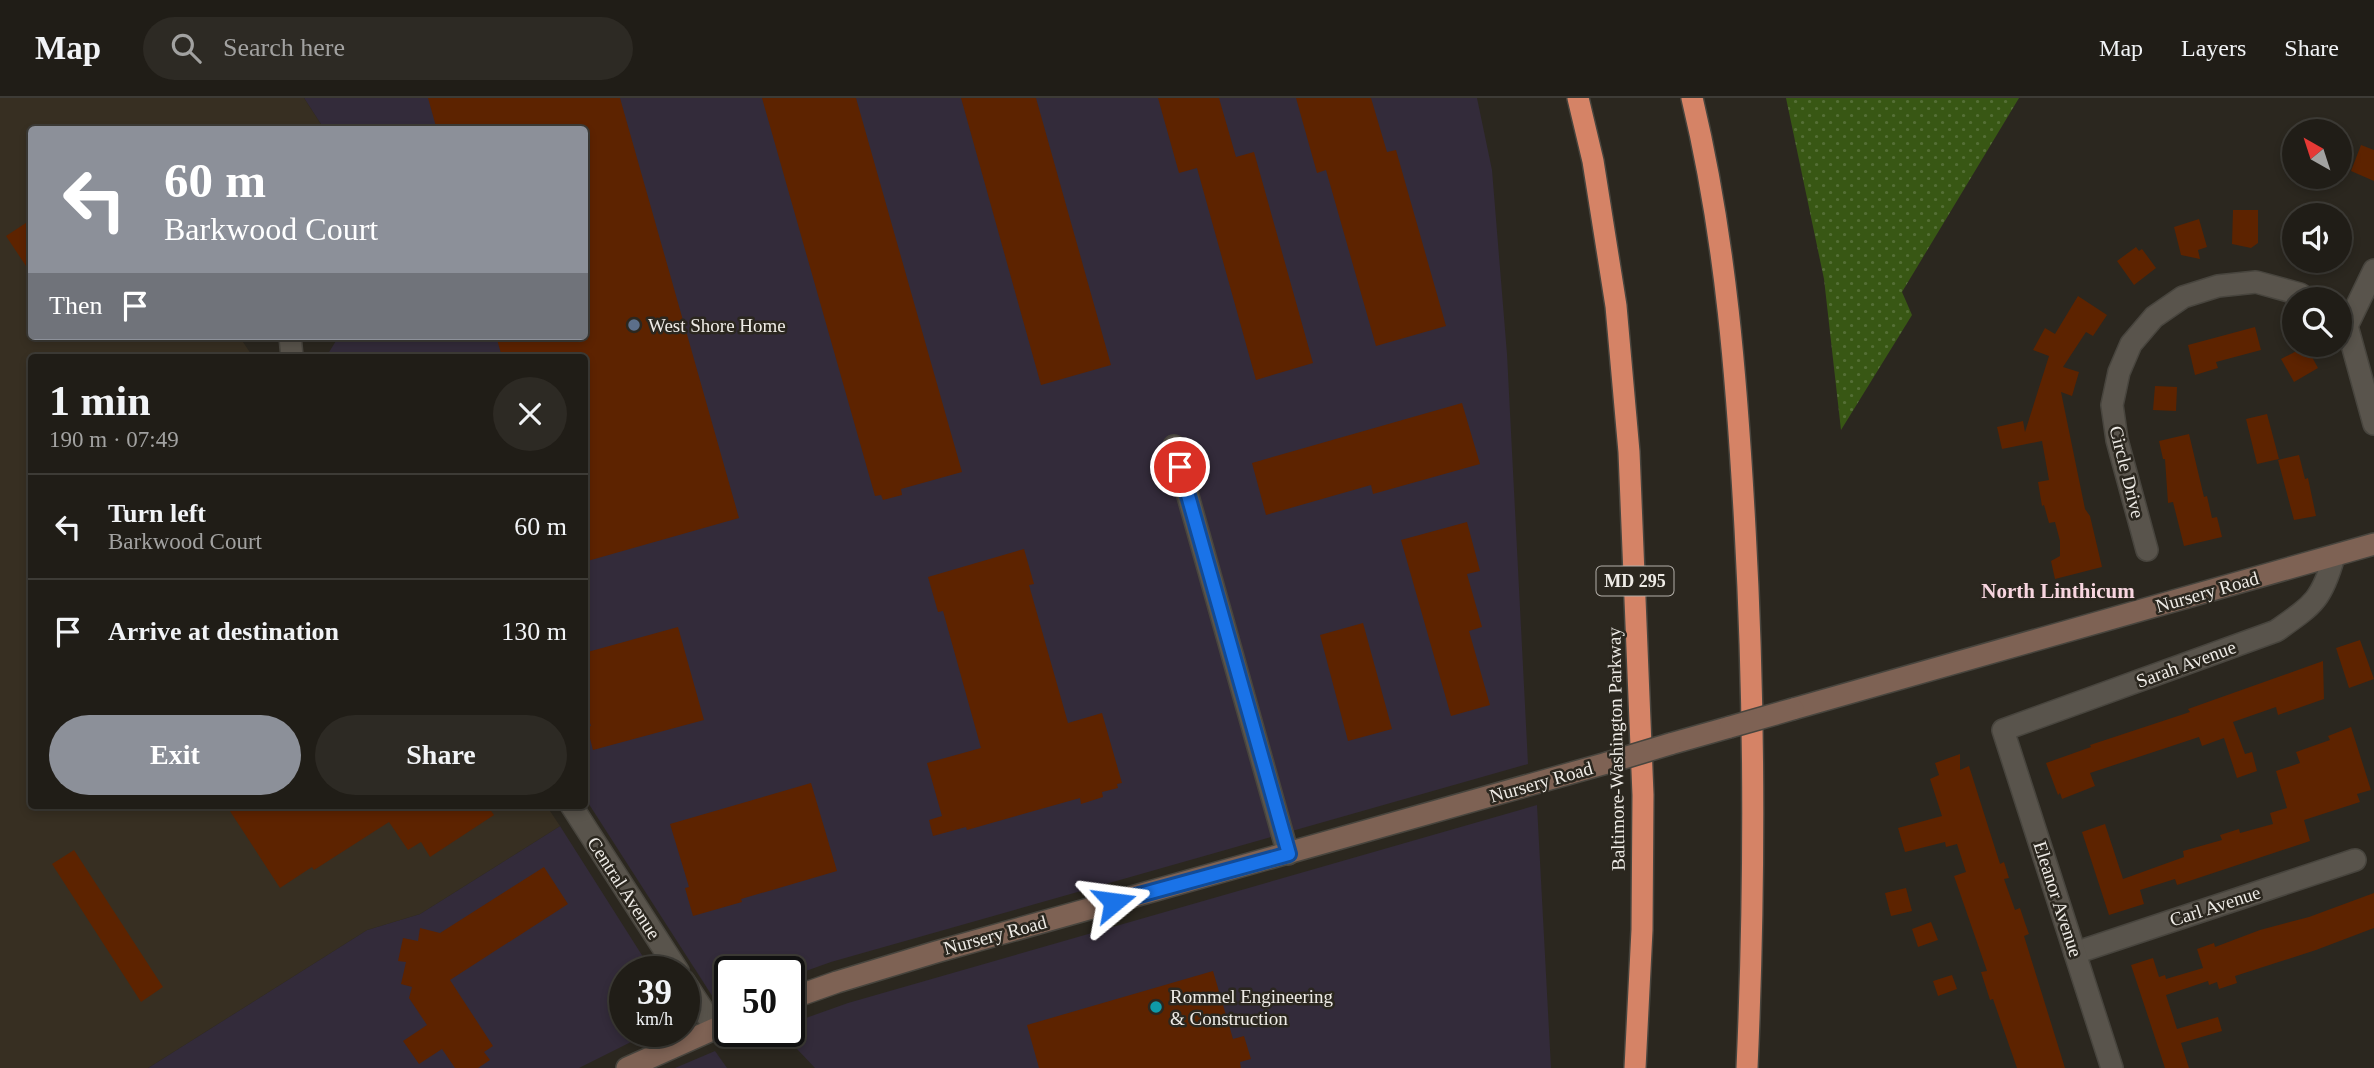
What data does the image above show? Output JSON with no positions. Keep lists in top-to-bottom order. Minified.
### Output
{"streets":{"highway":["MD 295","Baltimore-Washington Parkway"],"main road":["Nursery Road"],"street":["Circle Drive","Sarah Avenue","Central Avenue","Eleanor Avenue","Carl Avenue"]},"crossings":[["Nursery Road","Sarah Avenue"],["Sarah Avenue","Eleanor Avenue"],["Eleanor Avenue","Carl Avenue"]],"districts":["North Linthicum"],"places":["West Shore Home","Rommel Engineering & Construction"],"north":"top left","page":{"header":"Map","search":"Search here","nav":["Map","Layers","Share"],"turn":["60 m","Barkwood Court"],"then":"Then","heading":["1 min","190 m · 07:49"],"list":[{"name":"Turn left","note":"Barkwood Court","value":"60 m"},{"name":"Arrive at destination","value":"130 m"}],"buttons":["Exit","Share"],"speed":"39 km/h","limit":"50"}}
